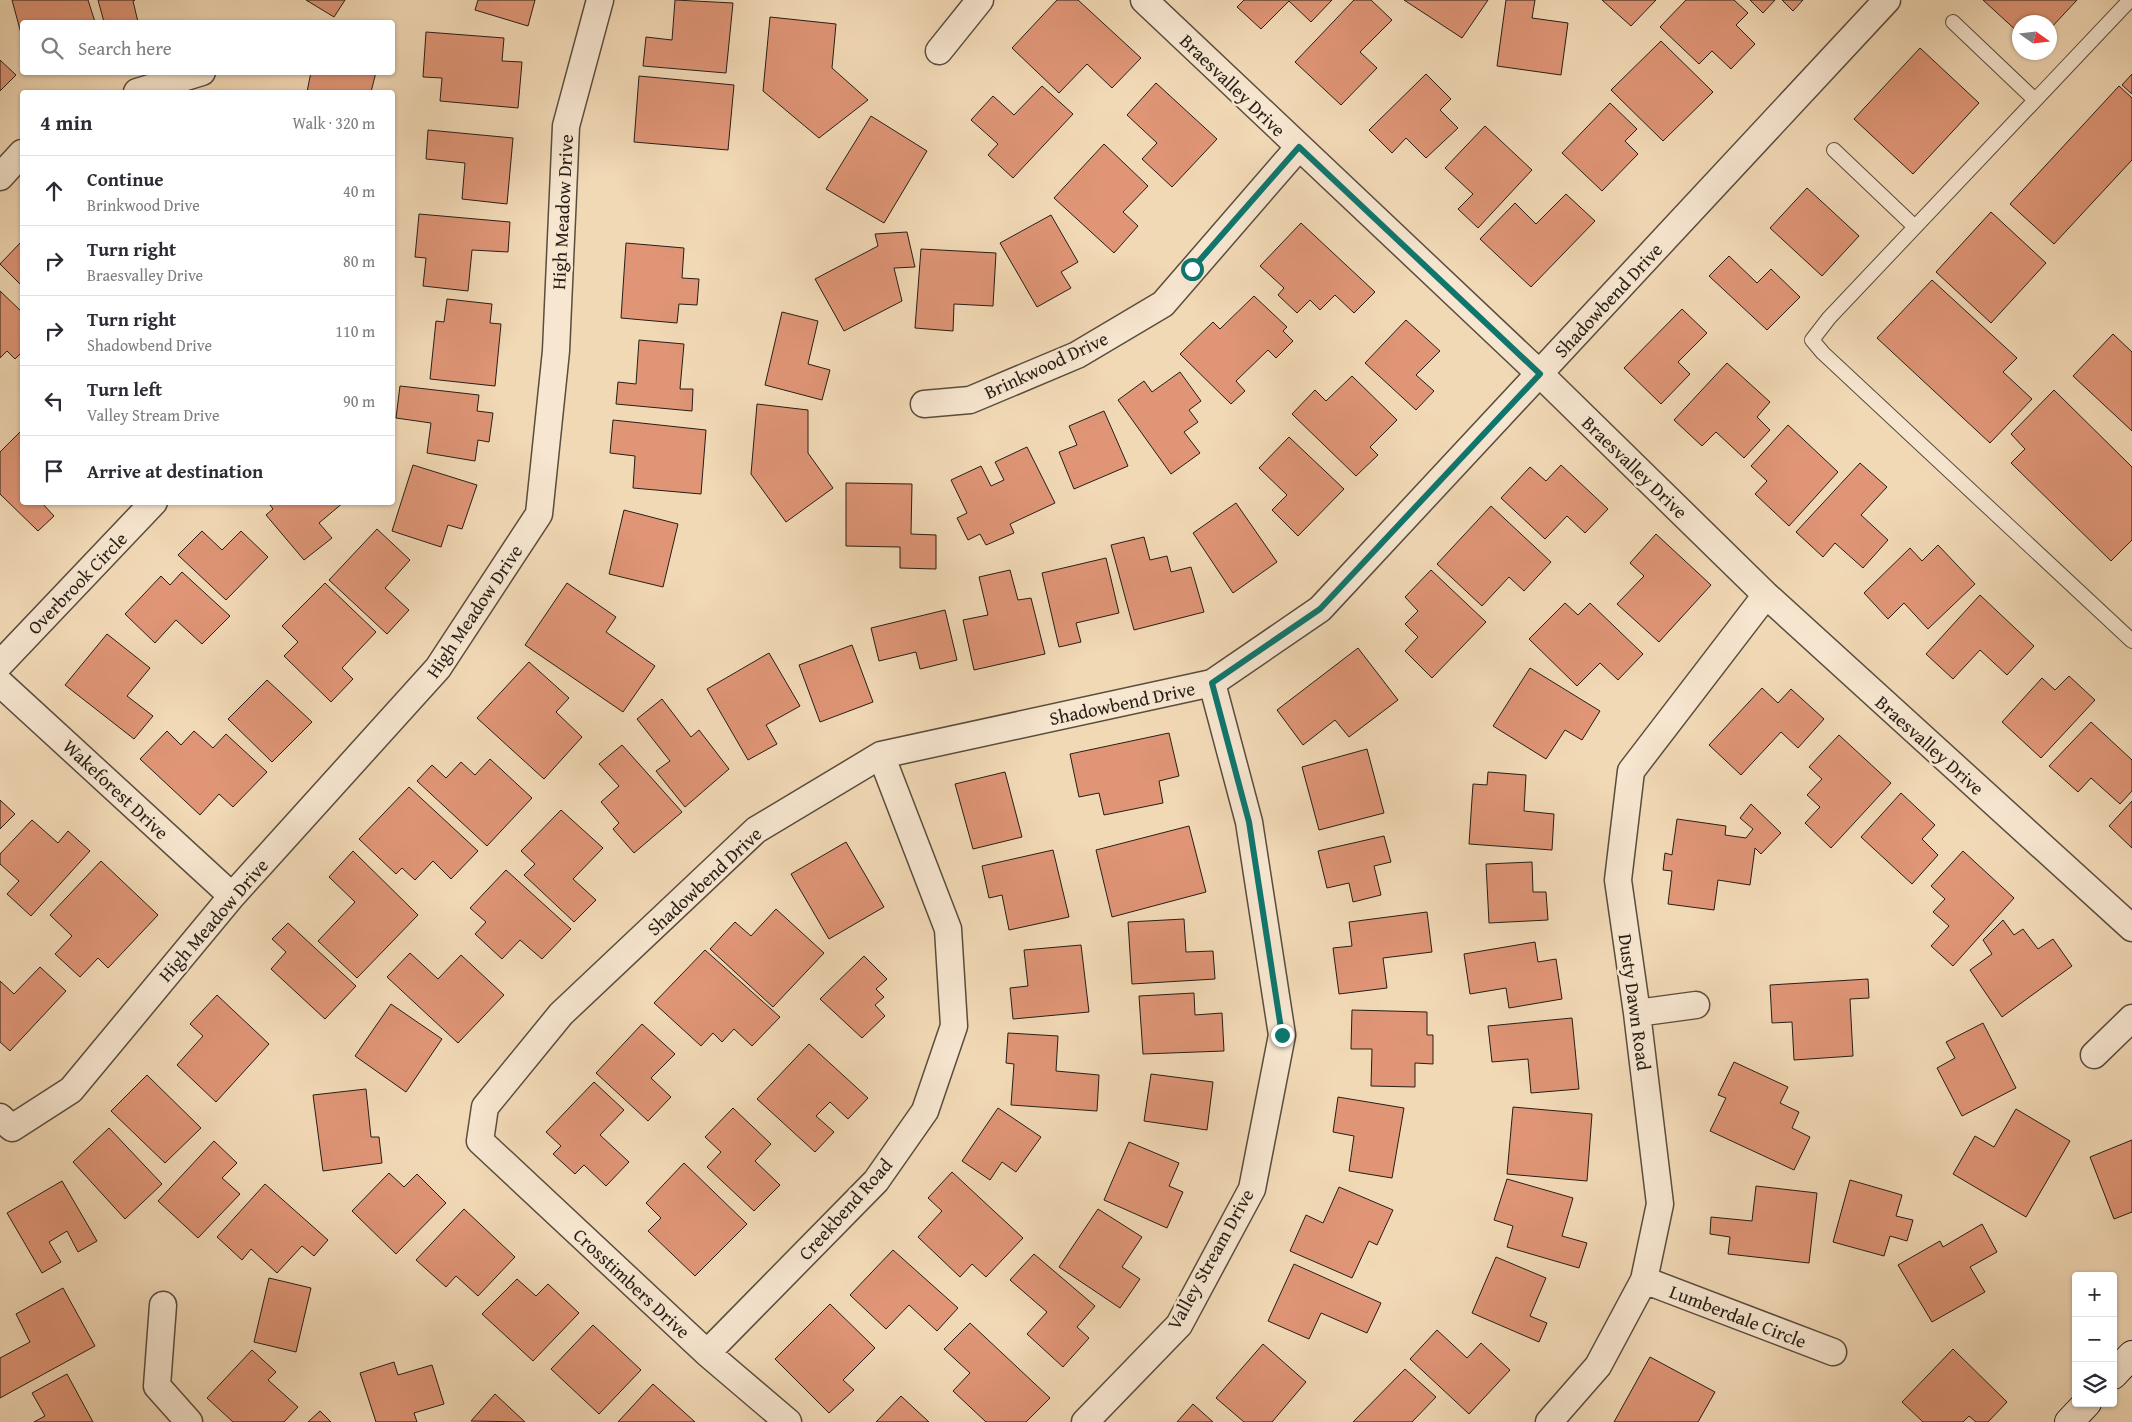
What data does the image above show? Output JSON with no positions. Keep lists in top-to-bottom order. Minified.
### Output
{"streets":{"street":["Braesvalley Drive","High Meadow Drive","Shadowbend Drive","Brinkwood Drive","Overbrook Circle","Wakeforest Drive","Dusty Dawn Road","Creekbend Road","Valley Stream Drive","Crosstimbers Drive","Lumberdale Circle"]},"crossings":[["Braesvalley Drive","Shadowbend Drive"],["Braesvalley Drive","Brinkwood Drive"],["Braesvalley Drive","Dusty Dawn Road"],["High Meadow Drive","Wakeforest Drive"],["Shadowbend Drive","Creekbend Road"],["Shadowbend Drive","Valley Stream Drive"],["Shadowbend Drive","Crosstimbers Drive"],["Dusty Dawn Road","Lumberdale Circle"],["Creekbend Road","Crosstimbers Drive"]],"north":"right","page":{"search":"Search here","heading":["4 min","Walk · 320 m"],"list":[["Continue","Brinkwood Drive","40 m"],["Turn right","Braesvalley Drive","80 m"],["Turn right","Shadowbend Drive","110 m"],["Turn left","Valley Stream Drive","90 m"],"Arrive at destination"],"map_buttons":["+","−"]}}
